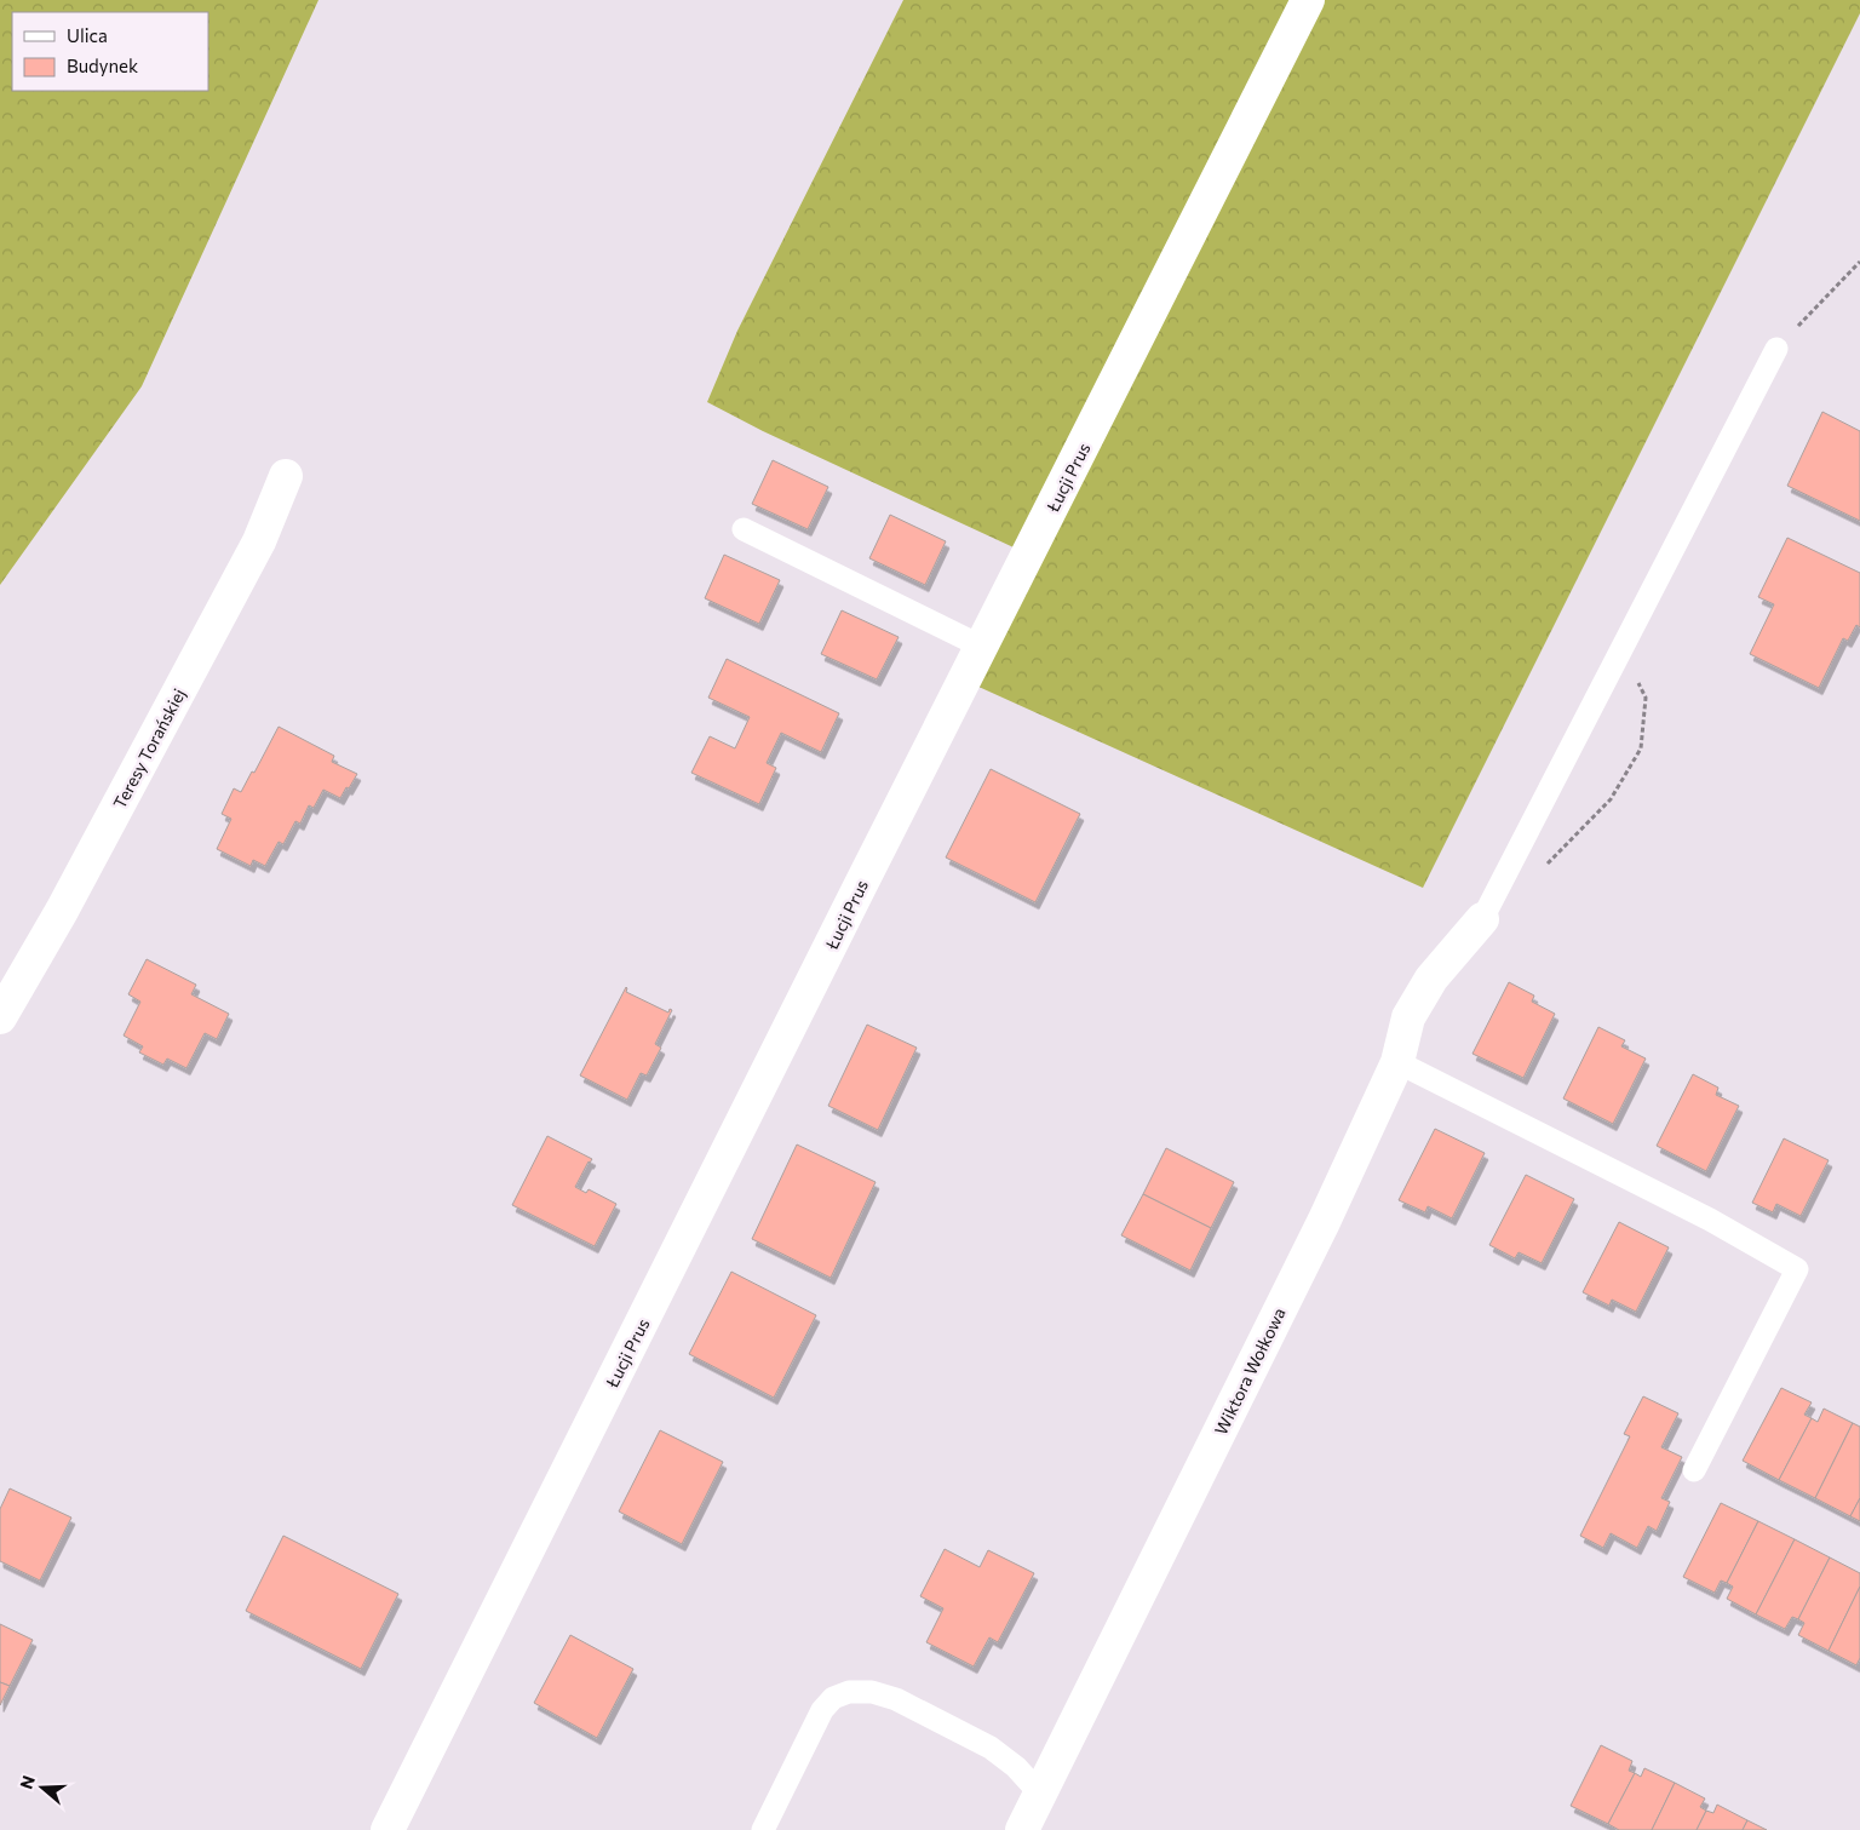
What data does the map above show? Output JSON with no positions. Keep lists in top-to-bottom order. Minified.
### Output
{"streets":{"street":["Łucji Prus","Teresy Torańskiej","Wiktora Wołkowa"]},"legend":["Ulica","Budynek"],"north":"left"}
